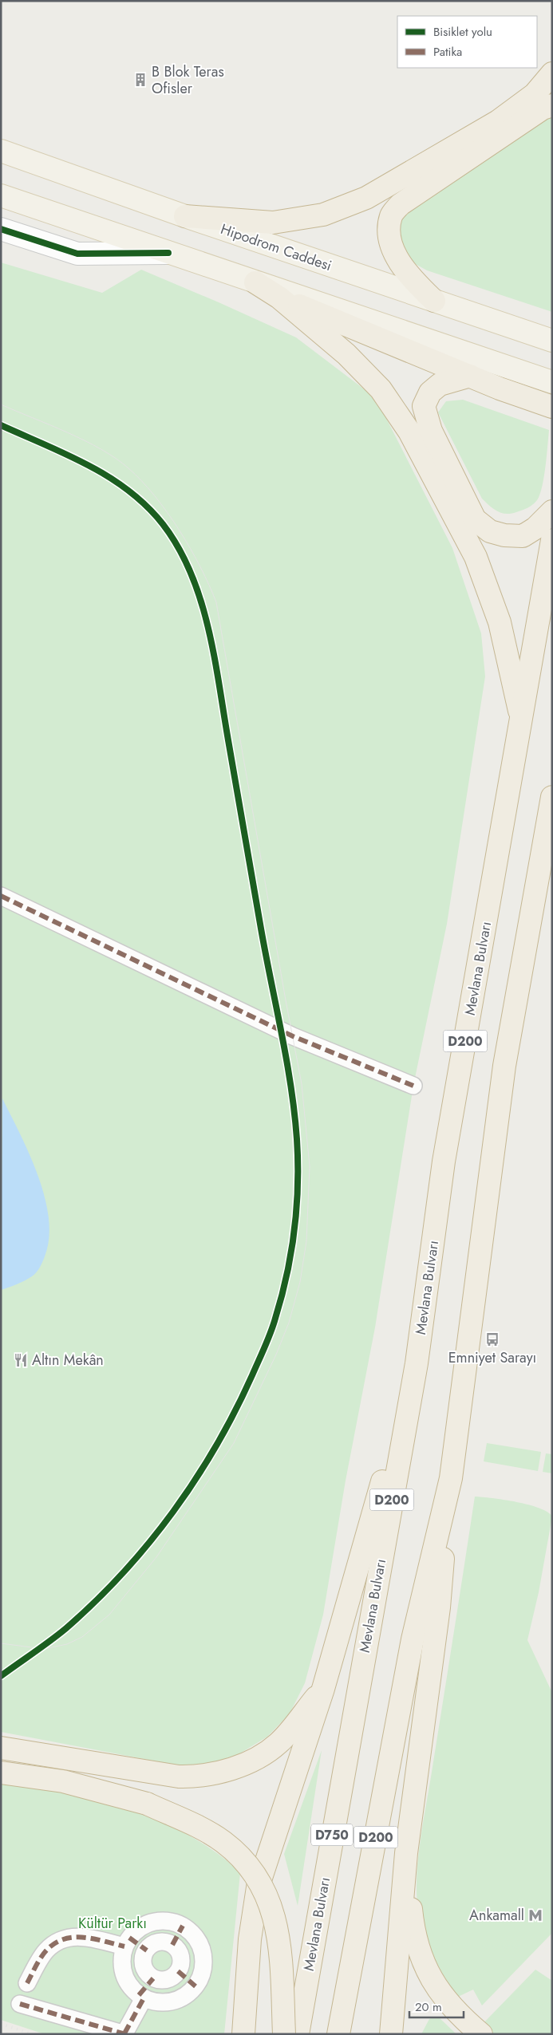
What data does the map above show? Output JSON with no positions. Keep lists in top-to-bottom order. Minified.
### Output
{"streets":{"highway":["Mevlana Bulvarı","D200","D750"],"main road":["Hipodrom Caddesi"]},"parks":["Kültür Parkı"],"places":{"building":["B Blok Teras Ofisler"],"bus stop":["Emniyet Sarayı"],"restaurant":["Altın Mekân"],"metro station":["Ankamall"]},"legend":["Bisiklet yolu","Patika"],"scale_bar":"20 m"}
